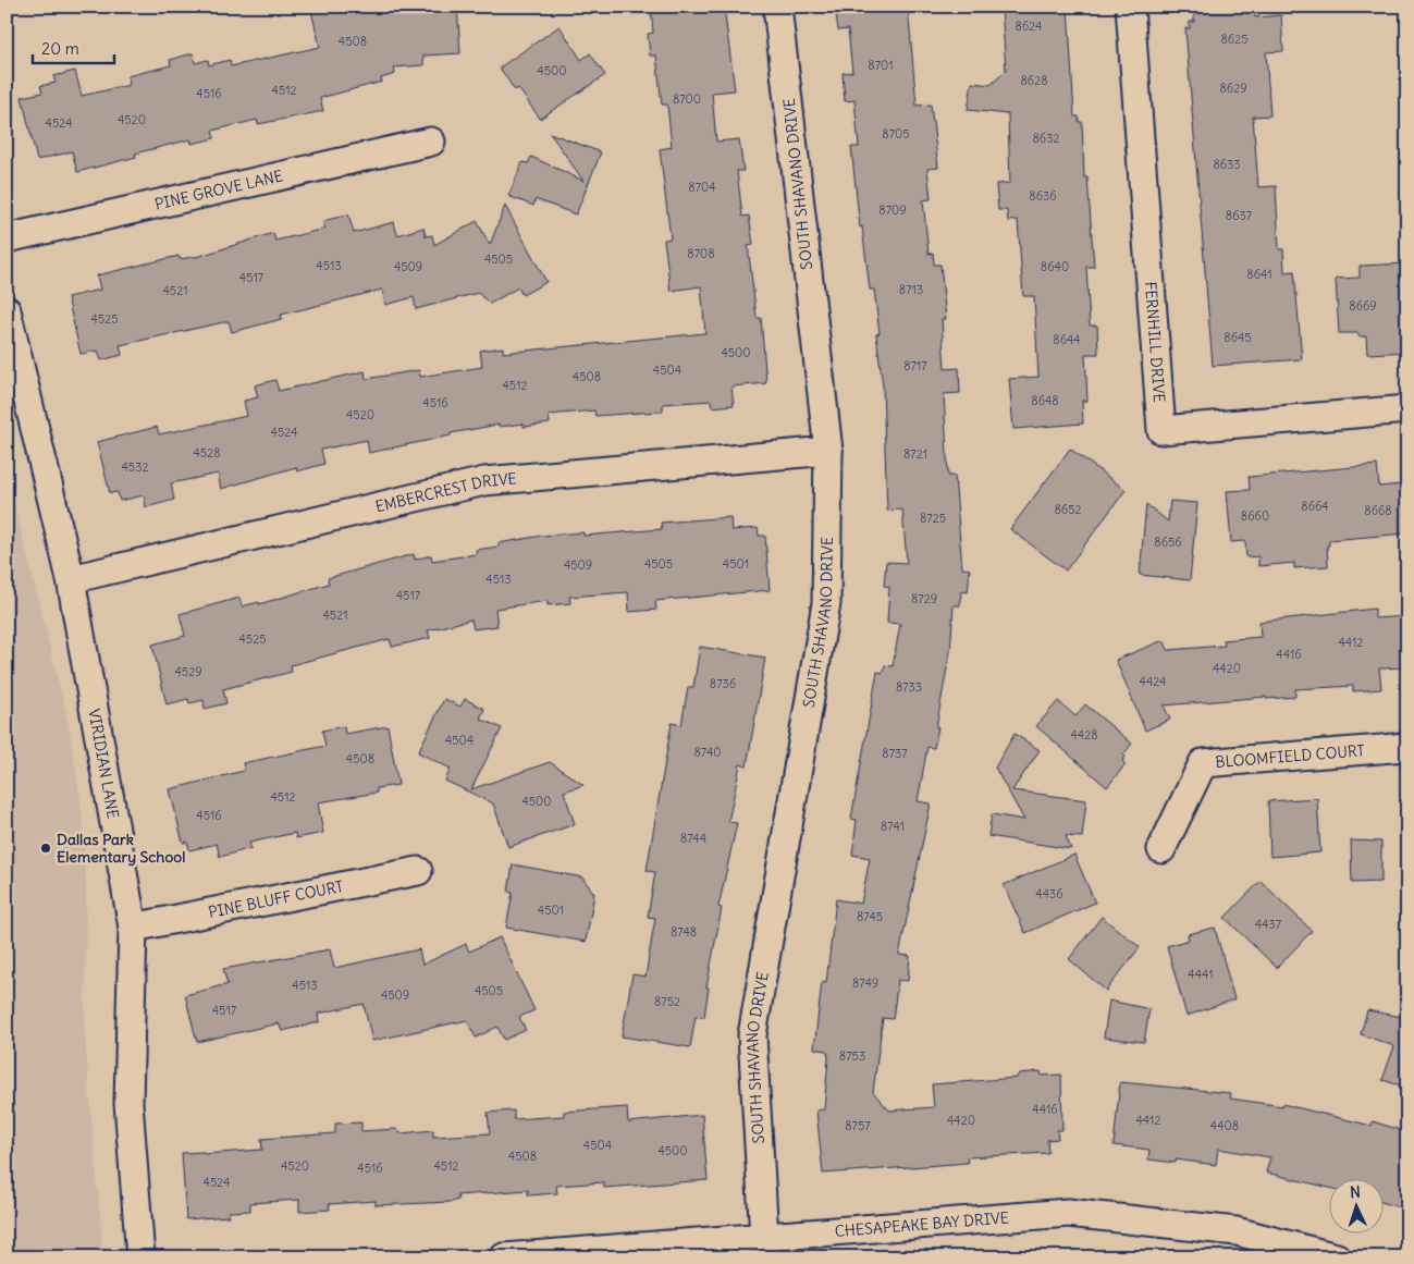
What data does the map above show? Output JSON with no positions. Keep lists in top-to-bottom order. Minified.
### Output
{"streets":{"street":["SOUTH SHAVANO DRIVE","PINE GROVE LANE","FERNHILL DRIVE","EMBERCREST DRIVE","BLOOMFIELD COURT","VIRIDIAN LANE","PINE BLUFF COURT","CHESAPEAKE BAY DRIVE"]},"crossings":[["SOUTH SHAVANO DRIVE","EMBERCREST DRIVE"],["SOUTH SHAVANO DRIVE","CHESAPEAKE BAY DRIVE"],["EMBERCREST DRIVE","VIRIDIAN LANE"],["VIRIDIAN LANE","PINE BLUFF COURT"]],"places":["Dallas Park Elementary School"],"house_numbers":["8624","8625","4508","8701","4500","8628","8629","4512","4516","8700","4520","4524","8705","8632","8633","8704","8636","8709","8637","8708","4505","4513","4509","8640","8641","4517","8713","4521","8669","4525","8645","8644","4500","8717","4504","4508","4512","8648","4516","4520","4524","4528","8721","4532","8664","8652","8668","8660","8725","8656","4505","4501","4509","4513","4517","8729","4521","4525","4412","4416","4420","4529","4424","8736","8733","4428","4504","8740","8737","4508","4512","4500","4516","8741","8744","4436","4501","8745","4437","8748","4441","8749","4513","4505","4509","8752","4517","8753","4416","4420","4412","8757","4408","4504","4500","4508","4520","4512","4516","4524"],"scale_bar":"20 m","north":"top"}
